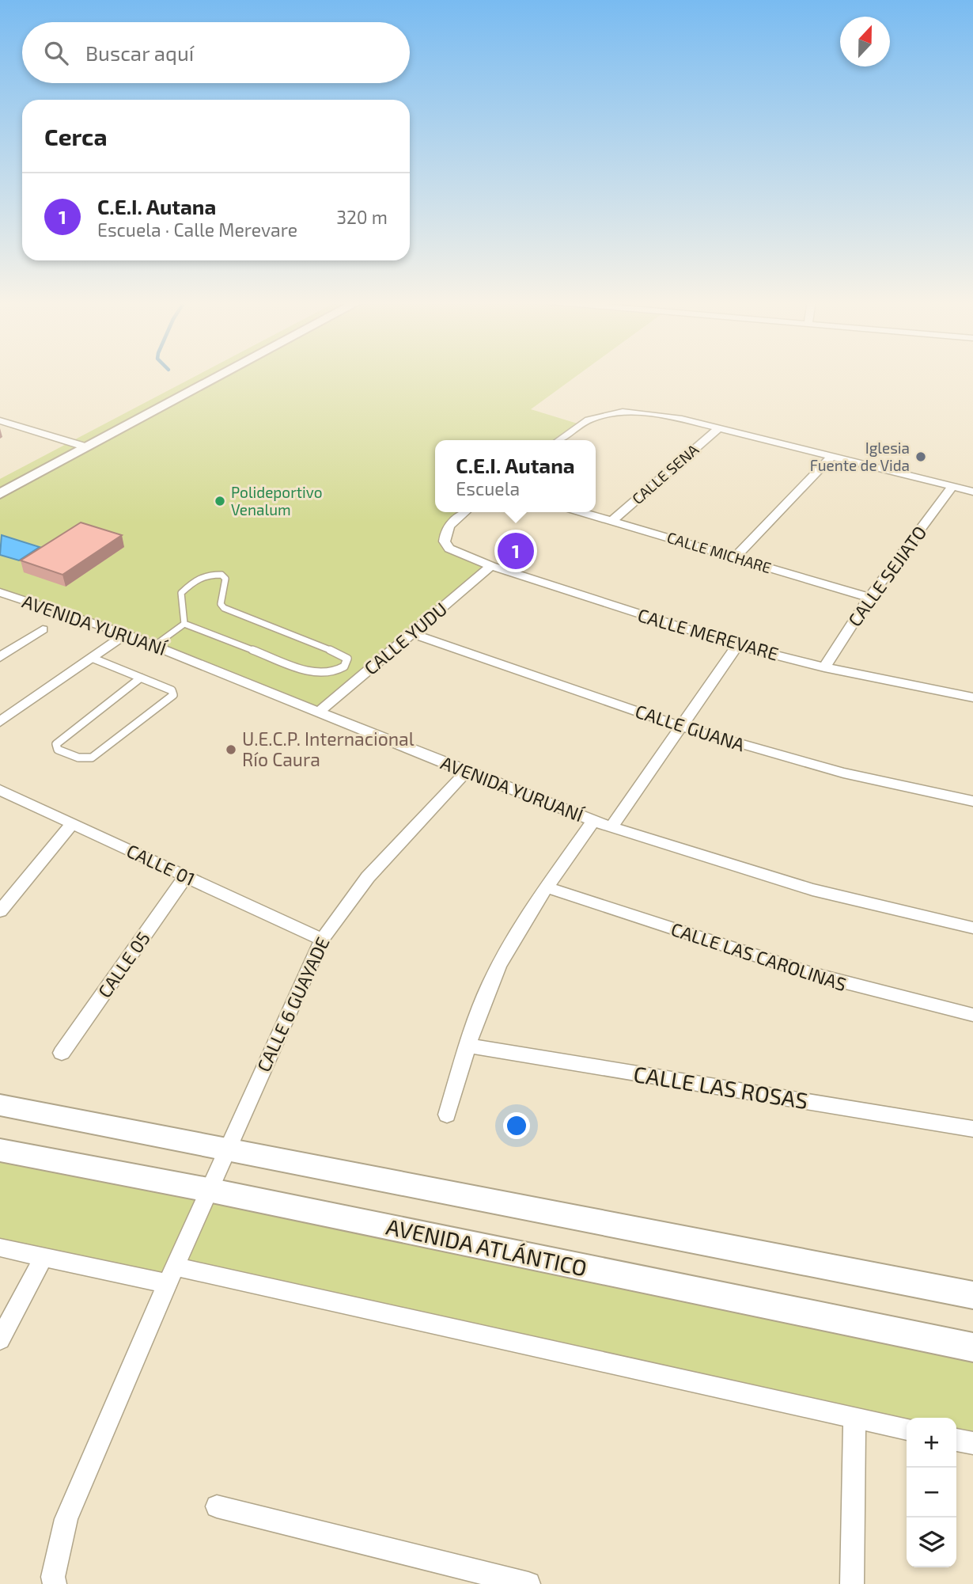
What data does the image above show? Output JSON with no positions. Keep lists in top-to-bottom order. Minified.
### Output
{"streets":{"street":["CALLE SENA","CALLE MICHARE","CALLE SEJIATO","AVENIDA YURUANÍ","CALLE MEREVARE","CALLE YUDU","CALLE GUANA","CALLE 01","CALLE LAS CAROLINAS","CALLE 05","CALLE 6 GUAYADE","CALLE LAS ROSAS","AVENIDA ATLÁNTICO"]},"crossings":[["CALLE SENA","CALLE MICHARE"],["CALLE MICHARE","CALLE SEJIATO"],["CALLE SEJIATO","CALLE MEREVARE"],["AVENIDA YURUANÍ","CALLE YUDU"],["AVENIDA YURUANÍ","CALLE 6 GUAYADE"],["CALLE MEREVARE","CALLE YUDU"],["CALLE YUDU","CALLE GUANA"],["CALLE 01","CALLE 05"],["CALLE 01","CALLE 6 GUAYADE"],["CALLE 6 GUAYADE","AVENIDA ATLÁNTICO"]],"places":["Iglesia Fuente de Vida","Polideportivo Venalum","U.E.C.P. Internacional Río Caura"],"north":"top","page":{"search":"Buscar aquí","heading":"Cerca","list":[{"mark":"1","name":"C.E.I. Autana","note":"Escuela · Calle Merevare","value":"320 m"}],"popup":["C.E.I. Autana","Escuela"],"pins":"1","map_buttons":["+","−"]}}
